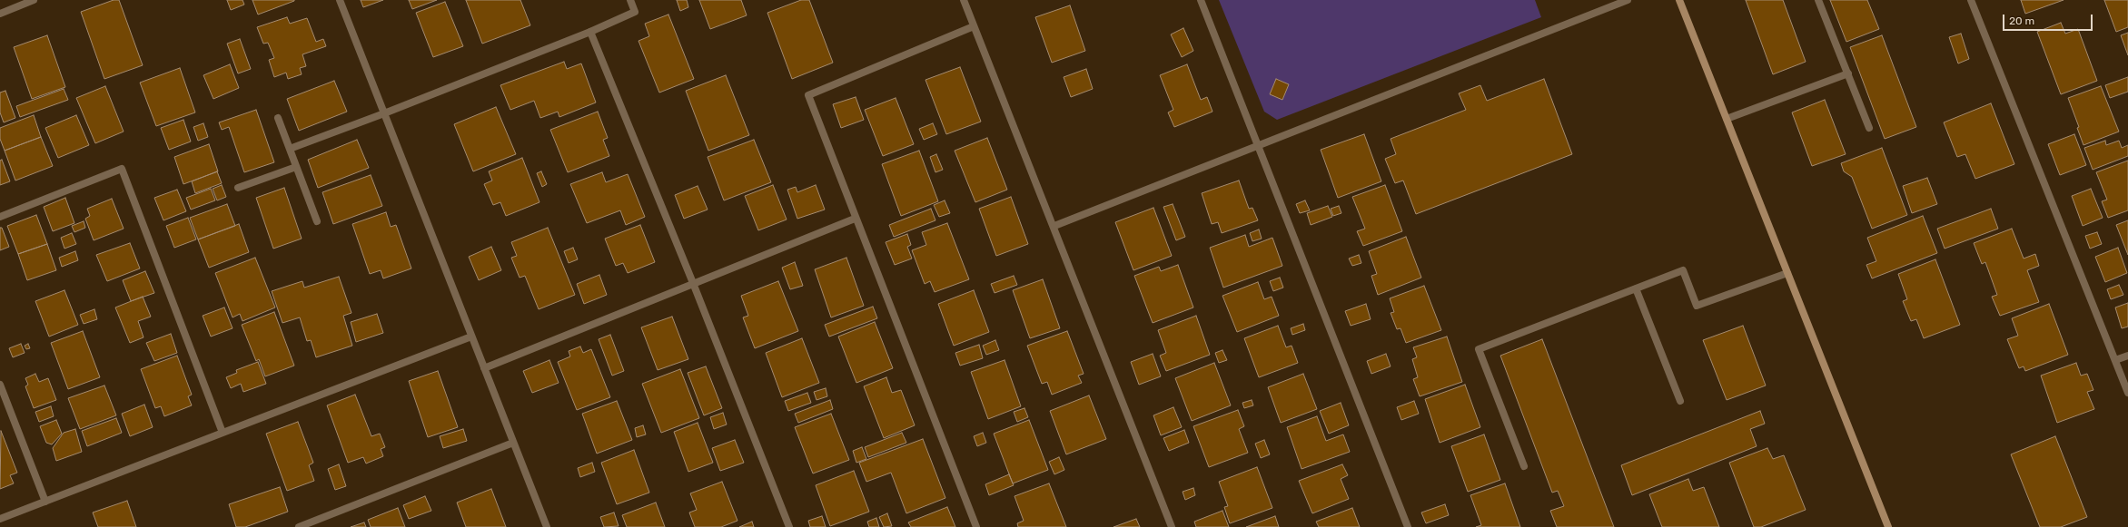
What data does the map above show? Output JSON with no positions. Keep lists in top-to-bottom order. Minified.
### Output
{"scale_bar":"20 m"}
